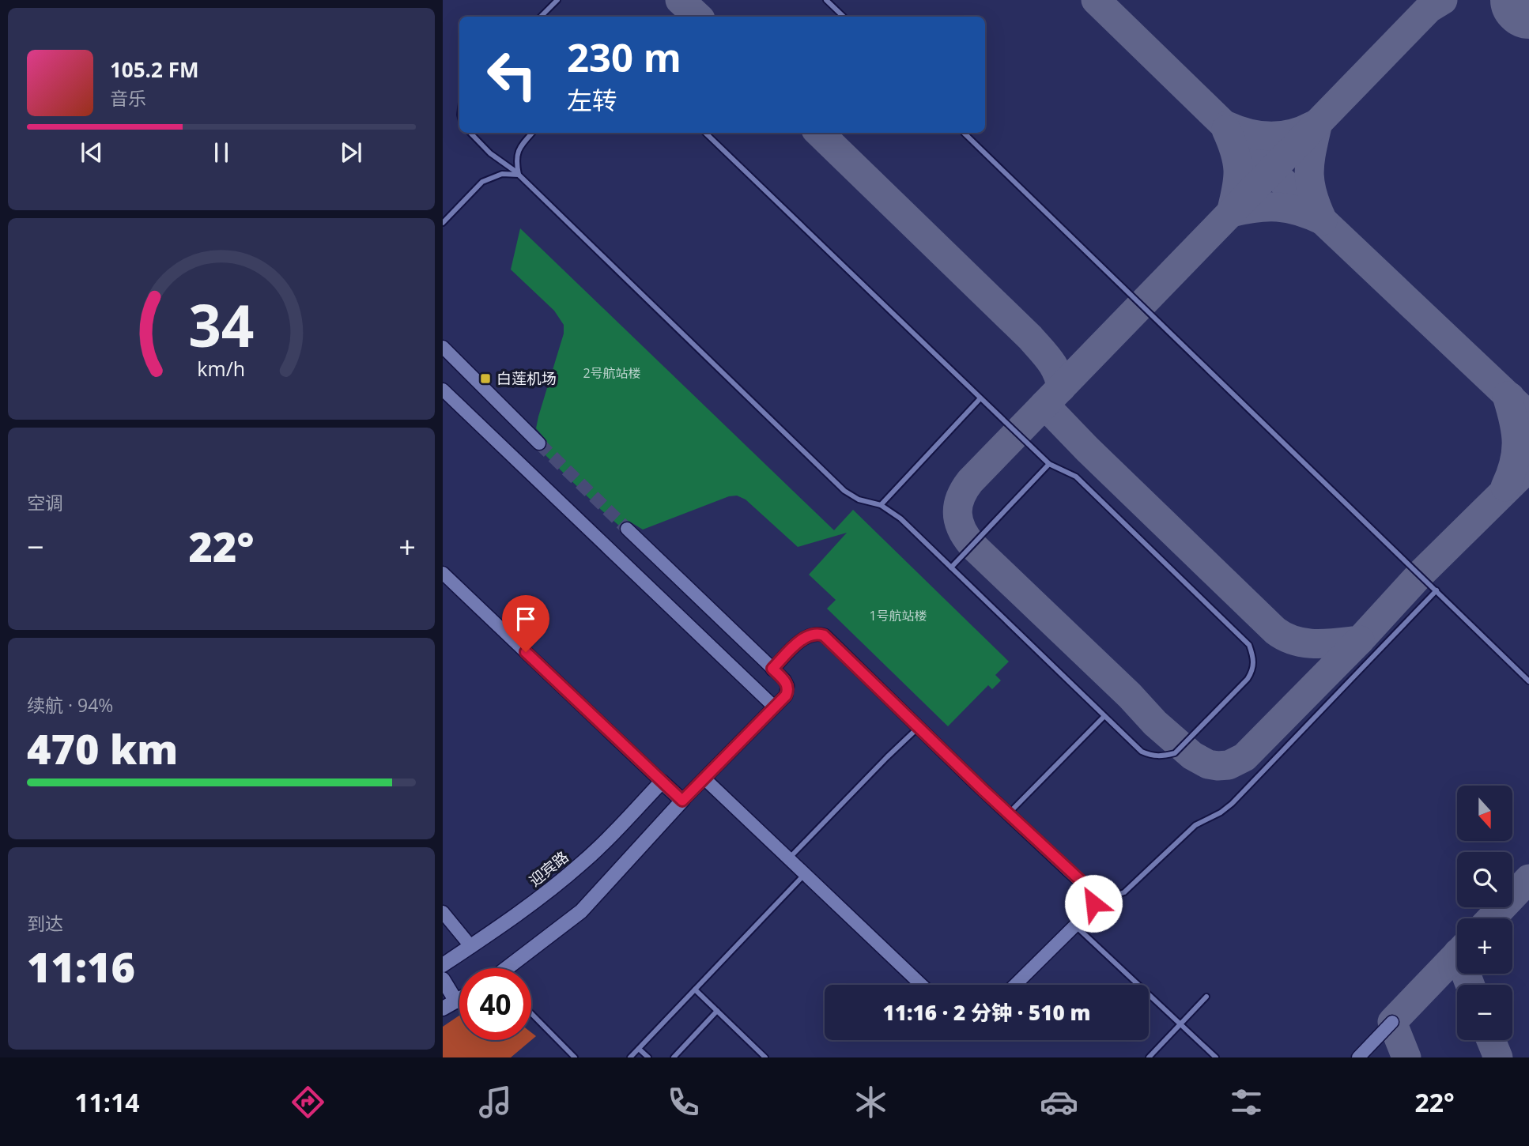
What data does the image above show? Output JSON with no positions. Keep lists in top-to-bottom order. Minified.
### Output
{"streets":{"main road":["迎宾路"]},"places":{"transit":["白莲机场"]},"house_numbers":["2号航站楼","1号航站楼"],"north":"bottom","page":{"turn":["230 m","左转"],"song":["105.2 FM","音乐"],"tile":["空调",["续航 · 94%","470 km"],["到达","11:16"]],"heat":["−","22°","+"],"map_buttons":["+","−"],"limit":"40","trip":"11:16 · 2 分钟 · 510 m","tabs":["11:14","22°"],"gauge":["34","km/h"]}}
